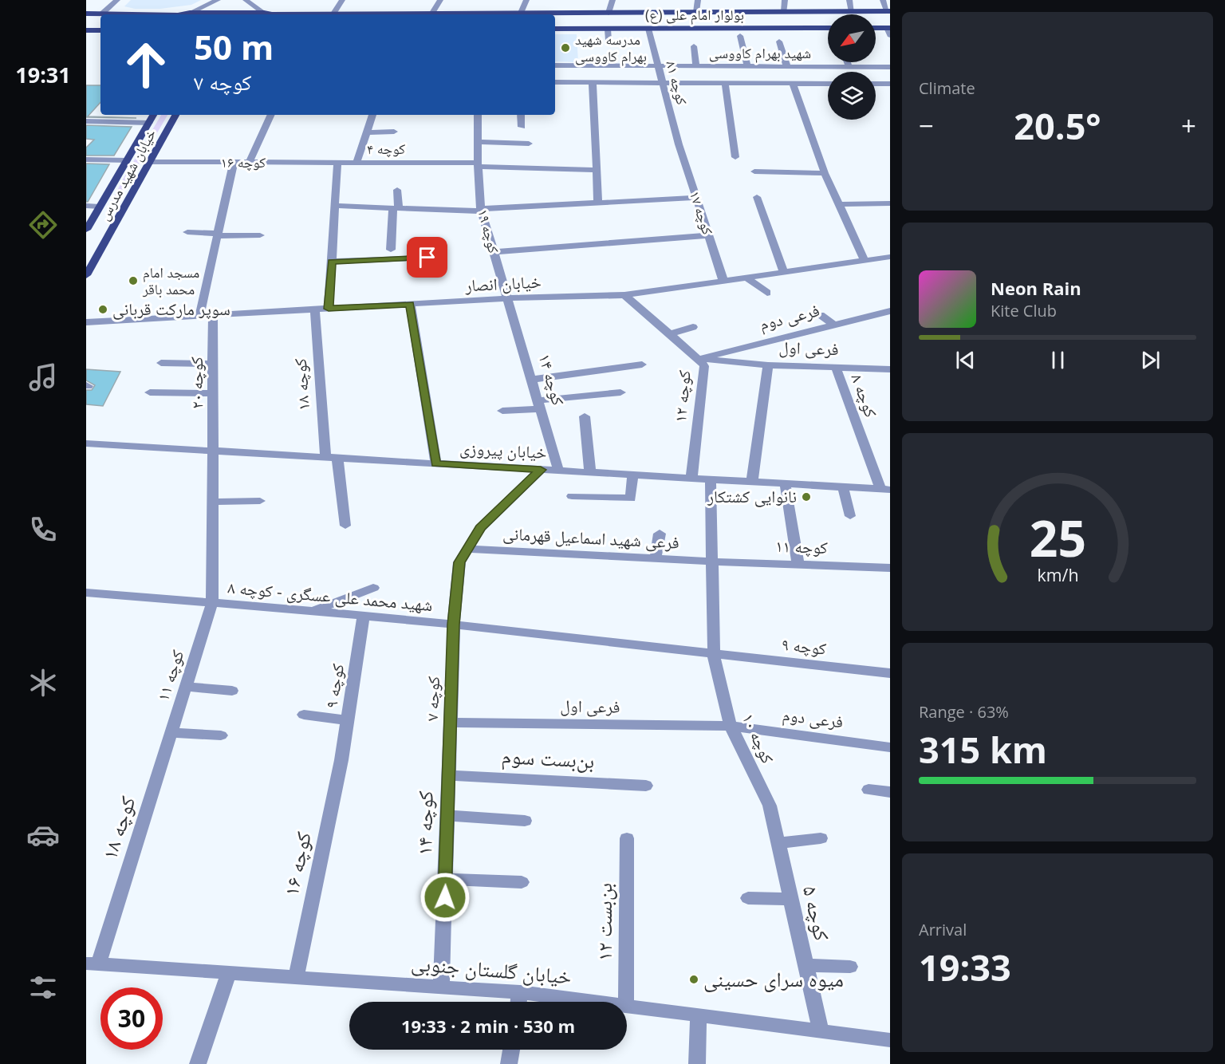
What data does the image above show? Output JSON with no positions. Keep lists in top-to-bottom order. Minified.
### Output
{"streets":{"main road":["بولوار امام علی (ع)","خیابان شهید مدرس"],"street":["شهید بهرام کاووسی","کوچه ۸۱","کوچه ۴","کوچه ۱۶","کوچه ۱۷","کوچه ۱۹","خیابان انصار","فرعی دوم","فرعی اول","کوچه ۱۴","کوچه ۲۰","کوچه ۱۸","کوچه ۸","کوچه ۱۲","خیابان پیروزی","فرعی شهید اسماعیل قهرمانی","کوچه ۱۱","شهید محمد علی عسگری - کوچه ۸","کوچه ۹","کوچه ۷","کوچه ۱۰","بن‌بست سوم","کوچه ۵","بن‌بست ۱۲","خیابان گلستان جنوبی"]},"crossings":[["بولوار امام علی (ع)","کوچه ۸۱"],["شهید بهرام کاووسی","کوچه ۸۱"],["کوچه ۸۱","کوچه ۱۷"],["کوچه ۴","کوچه ۱۶"],["کوچه ۴","کوچه ۱۹"],["کوچه ۱۶","خیابان شهید مدرس"],["کوچه ۱۶","کوچه ۹"],["کوچه ۱۶","خیابان گلستان جنوبی"],["کوچه ۱۷","خیابان انصار"],["کوچه ۱۹","خیابان انصار"],["کوچه ۱۹","کوچه ۱۴"],["خیابان انصار","کوچه ۱۴"],["خیابان انصار","کوچه ۲۰"],["خیابان انصار","کوچه ۱۸"],["خیابان انصار","کوچه ۱۲"],["فرعی دوم","فرعی اول"],["فرعی دوم","کوچه ۱۲"],["فرعی دوم","کوچه ۱۰"],["فرعی اول","کوچه ۸"],["فرعی اول","کوچه ۱۲"],["فرعی اول","کوچه ۷"],["فرعی اول","کوچه ۱۰"],["کوچه ۱۴","خیابان پیروزی"],["کوچه ۱۴","کوچه ۷"],["کوچه ۱۴","بن‌بست سوم"],["کوچه ۱۴","خیابان گلستان جنوبی"],["کوچه ۲۰","خیابان پیروزی"],["کوچه ۲۰","کوچه ۱۱"],["کوچه ۲۰","شهید محمد علی عسگری - کوچه ۸"],["کوچه ۱۸","خیابان پیروزی"],["کوچه ۱۸","کوچه ۱۱"],["کوچه ۱۸","خیابان گلستان جنوبی"],["کوچه ۸","خیابان پیروزی"],["کوچه ۱۲","خیابان پیروزی"],["فرعی شهید اسماعیل قهرمانی","کوچه ۱۱"],["کوچه ۱۱","شهید محمد علی عسگری - کوچه ۸"],["شهید محمد علی عسگری - کوچه ۸","کوچه ۹"],["شهید محمد علی عسگری - کوچه ۸","کوچه ۷"],["شهید محمد علی عسگری - کوچه ۸","کوچه ۱۰"],["کوچه ۹","کوچه ۱۰"],["کوچه ۷","بن‌بست سوم"],["کوچه ۱۰","کوچه ۵"],["کوچه ۵","خیابان گلستان جنوبی"]],"places":["مدرسه شهید بهرام کاووسی","مسجد امام محمد باقر","سوپر مارکت قربانی","نانوایی کشتکار","میوه سرای حسینی"],"north":"bottom left","page":{"tabs":"19:31","tile":["Climate",["Range · 63%","315 km"],["Arrival","19:33"]],"turn":["50 m","کوچه ۷"],"heat":["−","20.5°","+"],"song":["Neon Rain","Kite Club"],"limit":"30","trip":"19:33 · 2 min · 530 m","gauge":["25","km/h"]}}
